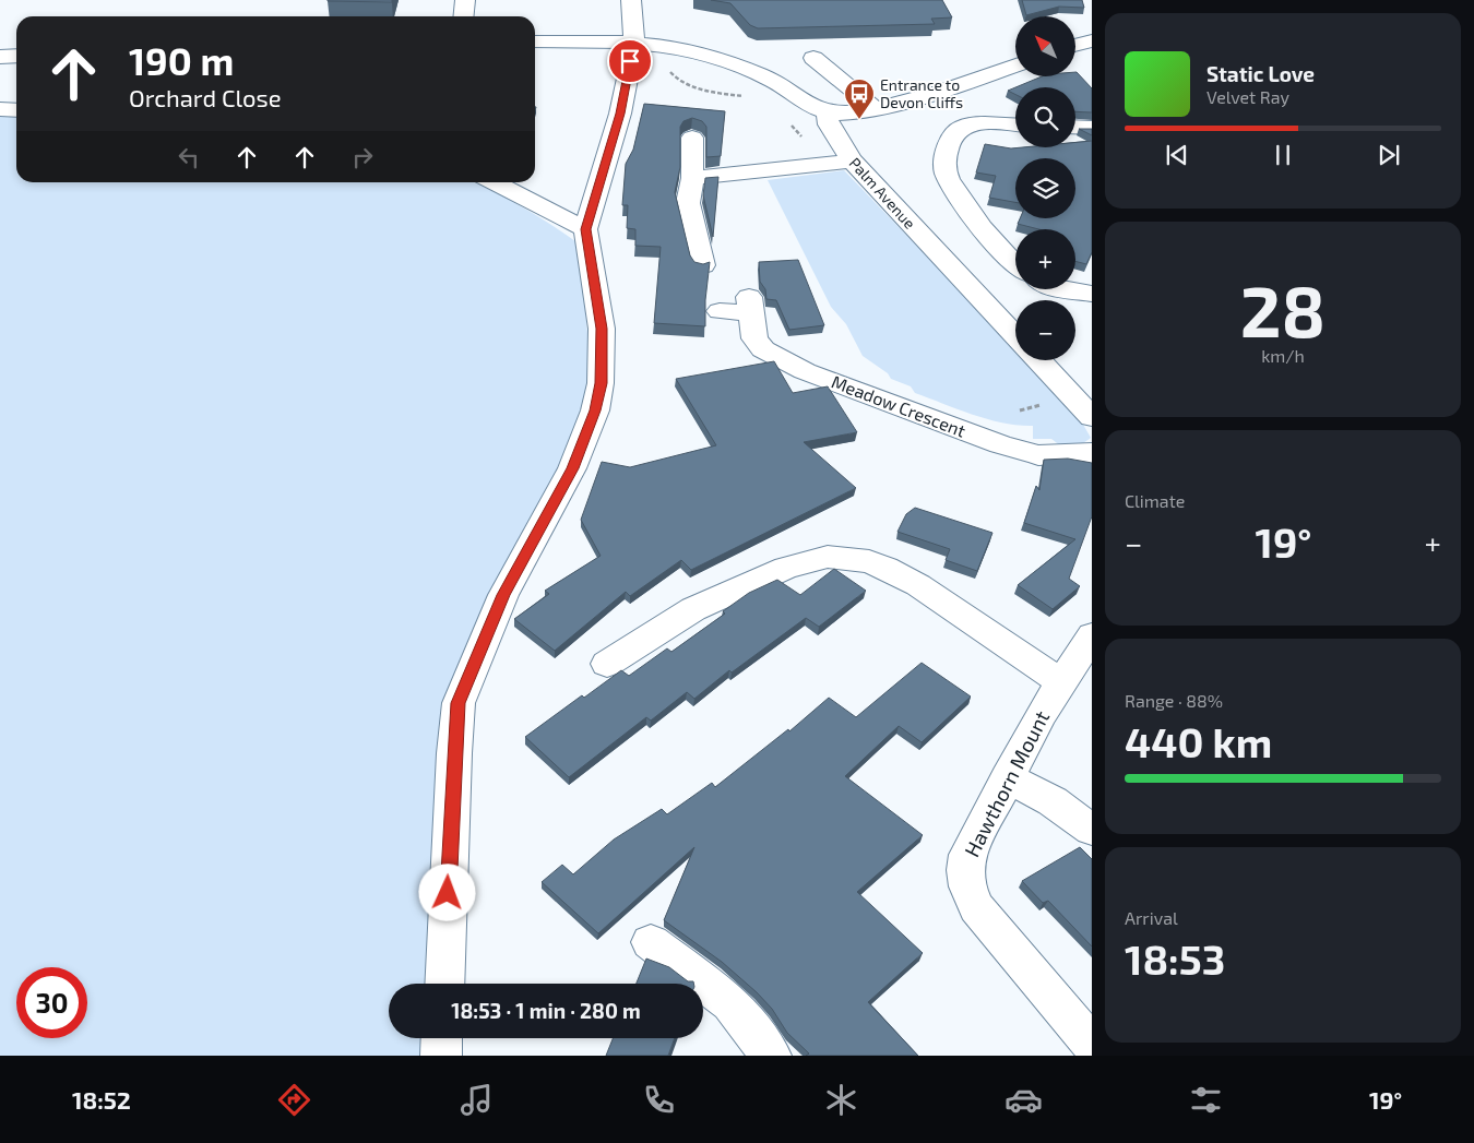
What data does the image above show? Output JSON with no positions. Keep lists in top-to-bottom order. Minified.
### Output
{"streets":{"street":["Palm Avenue","Meadow Crescent","Hawthorn Mount"]},"places":{"bus stop":["Entrance to Devon Cliffs"]},"north":"top left","page":{"map_buttons":["+","−"],"turn":["190 m","Orchard Close"],"song":["Static Love","Velvet Ray"],"tile":[["28","km/h"],"Climate",["Range · 88%","440 km"],["Arrival","18:53"]],"heat":["−","19°","+"],"limit":"30","trip":"18:53 · 1 min · 280 m","tabs":["18:52","19°"]}}
